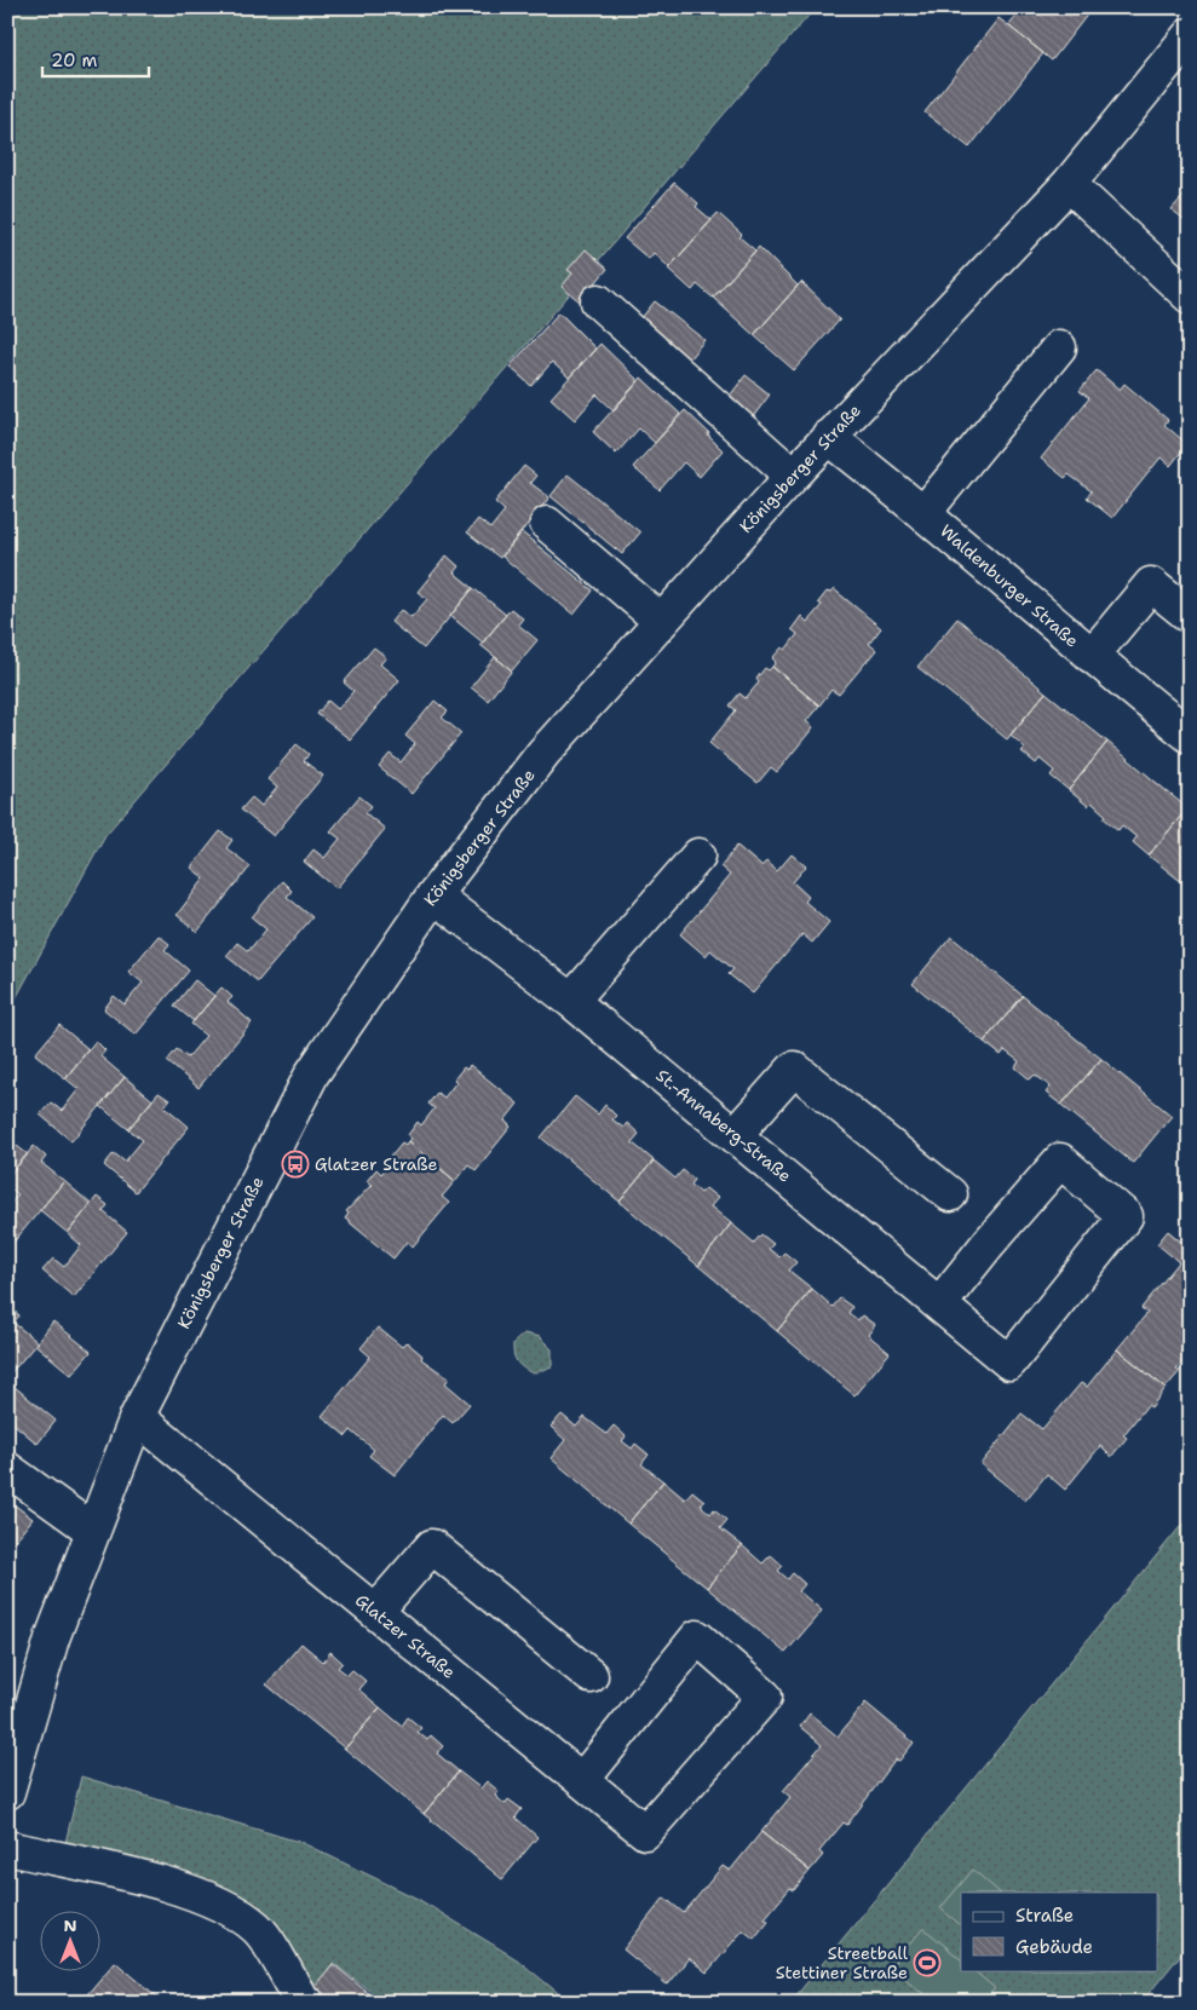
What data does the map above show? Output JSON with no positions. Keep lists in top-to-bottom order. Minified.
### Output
{"streets":{"street":["Königsberger Straße","Waldenburger Straße","St.-Annaberg-Straße","Glatzer Straße"]},"crossings":[["Königsberger Straße","Waldenburger Straße"],["Königsberger Straße","St.-Annaberg-Straße"],["Königsberger Straße","Glatzer Straße"]],"places":{"bus stop":["Glatzer Straße"],"sports":["Streetball Stettiner Straße"]},"legend":["Straße","Gebäude"],"scale_bar":"20 m","north":"top"}
